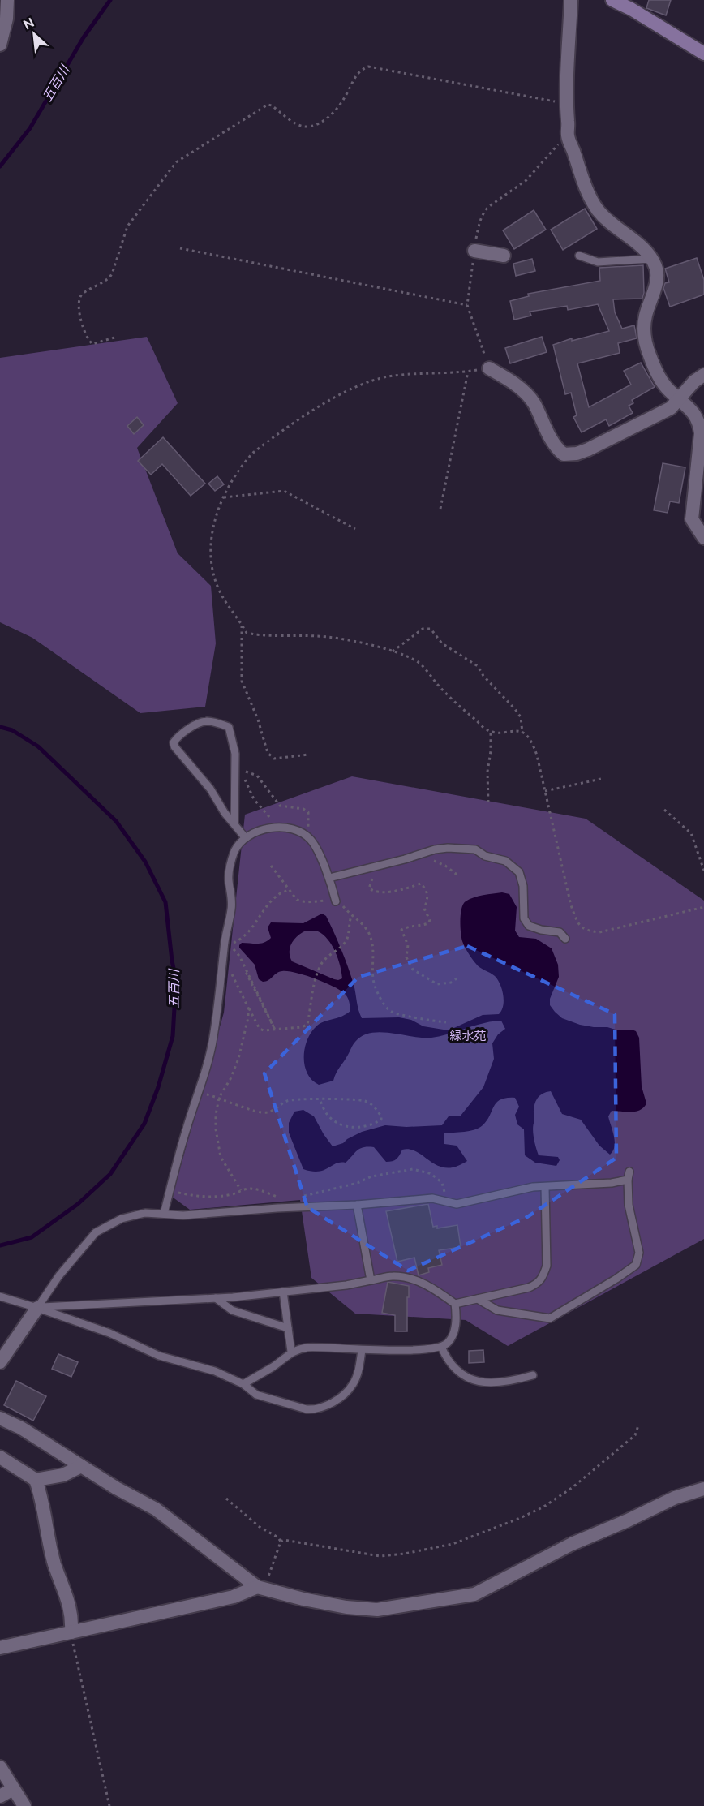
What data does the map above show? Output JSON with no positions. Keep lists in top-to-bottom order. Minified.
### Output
{"water":["五百川"],"parks":["緑水苑"],"north":"top left"}
